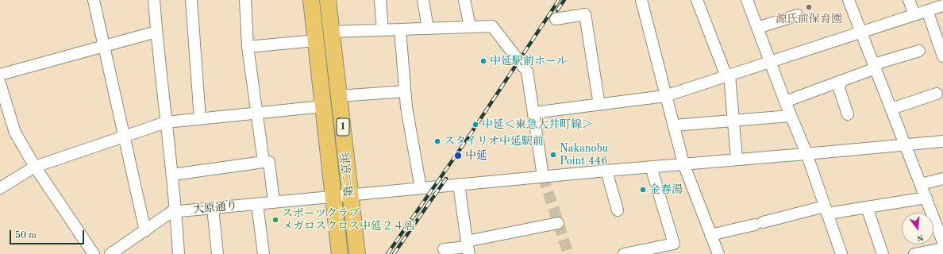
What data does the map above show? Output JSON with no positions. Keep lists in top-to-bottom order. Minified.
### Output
{"streets":{"highway":["1","第二京浜"],"street":["大原通り"]},"crossings":[["第二京浜","大原通り"]],"places":["源氏前保育園","中延駅前ホール","中延＜東急大井町線＞","スタイリオ中延駅前","Nakanobu Point 446","中延","金春湯","スポーツクラブ メガロスクロス中延２４店"],"scale_bar":"50 m","north":"bottom"}
